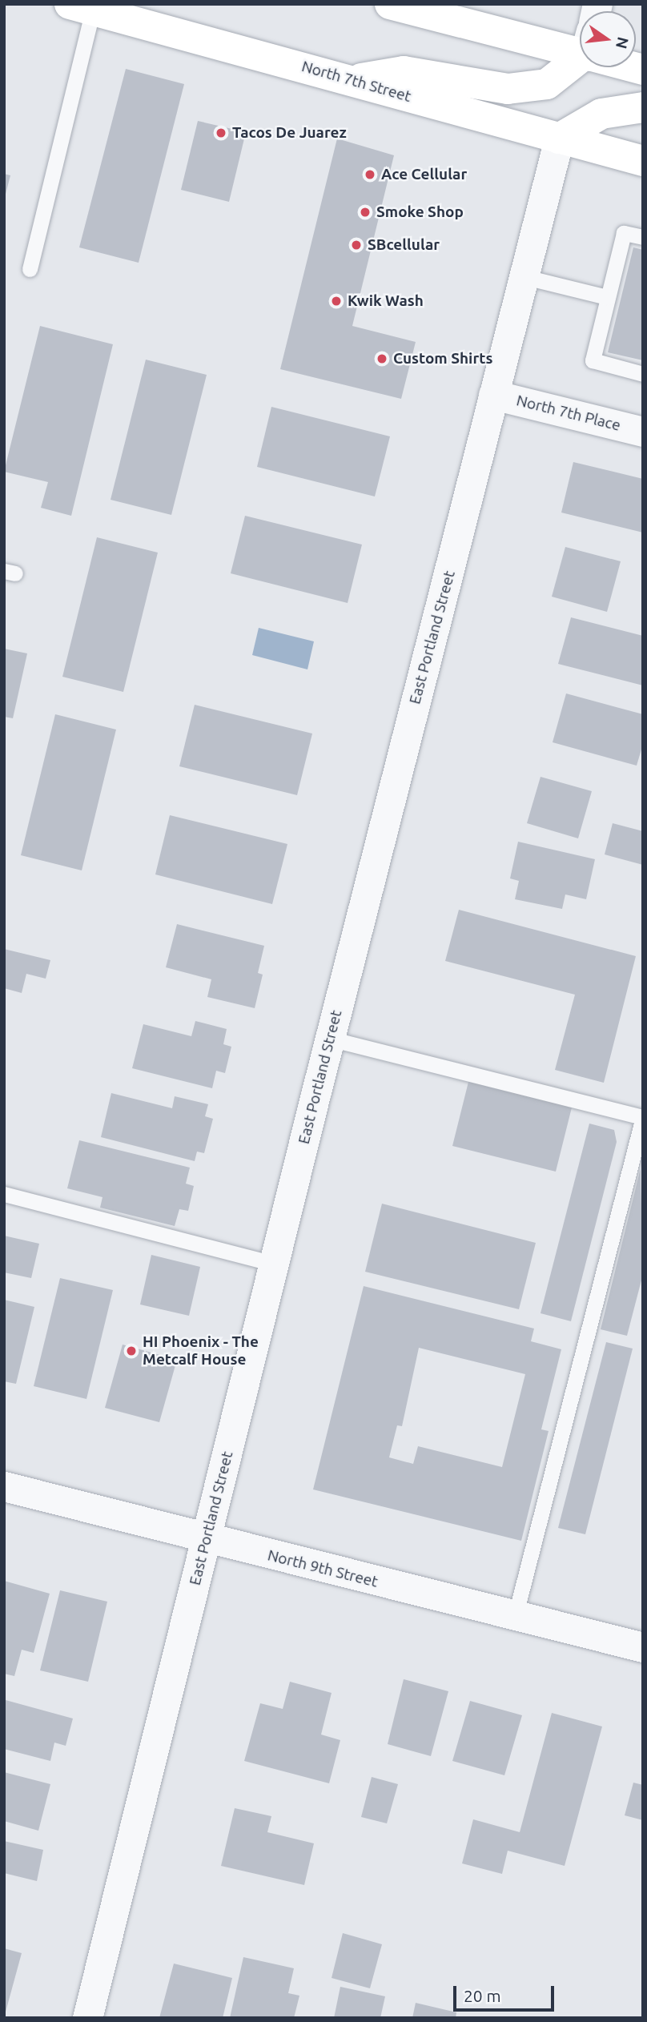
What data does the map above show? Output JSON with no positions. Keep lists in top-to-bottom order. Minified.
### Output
{"streets":{"main road":["North 7th Street"],"street":["North 7th Place","East Portland Street","North 9th Street"]},"crossings":[["North 7th Street","East Portland Street"],["North 7th Place","East Portland Street"],["East Portland Street","North 9th Street"]],"places":["Tacos De Juarez","Ace Cellular","Smoke Shop","SBcellular","Kwik Wash","Custom Shirts","HI Phoenix - The Metcalf House"],"scale_bar":"20 m","north":"right"}
